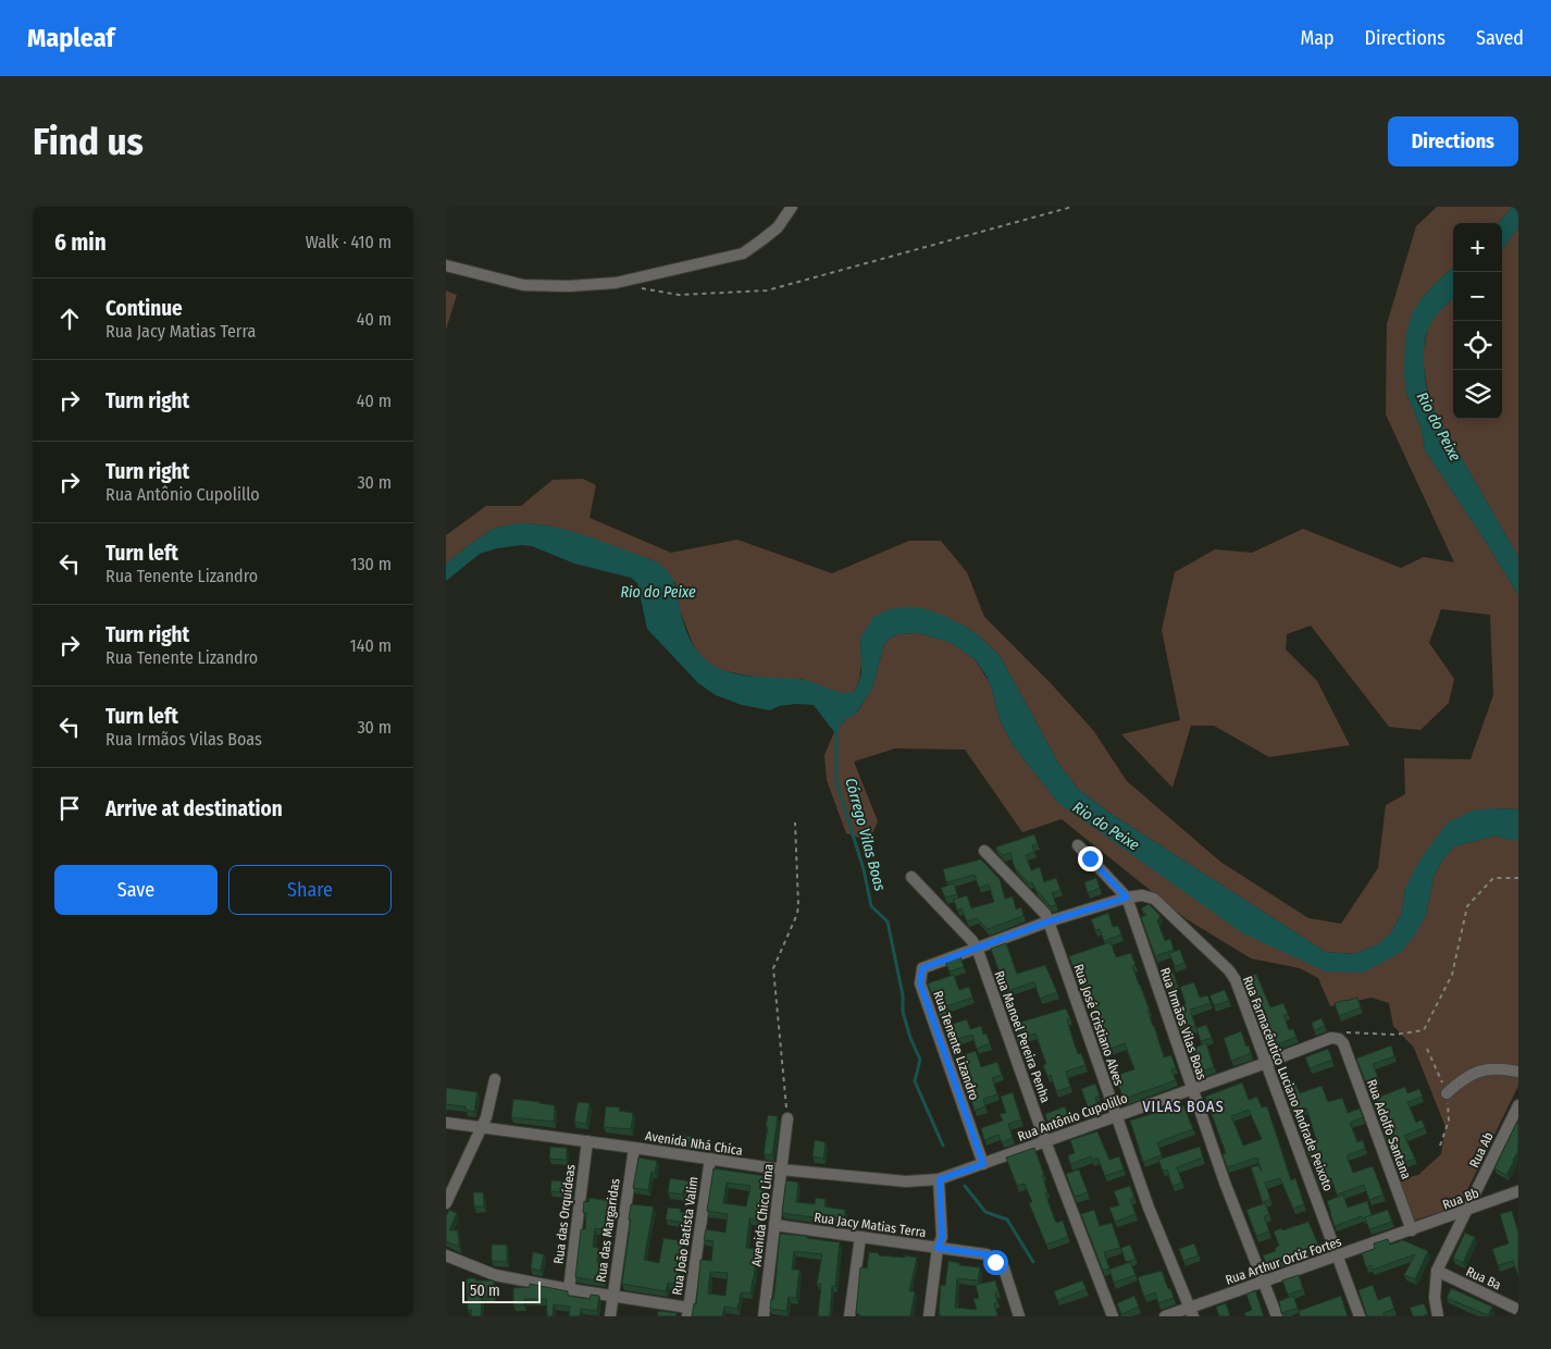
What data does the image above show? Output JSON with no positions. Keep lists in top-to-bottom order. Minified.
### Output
{"streets":{"street":["Rua Irmãos Vilas Boas","Rua José Cristiano Alves","Rua Manoel Pereira Penha","Rua Tenente Lizandro","Rua Farmacêutico Luciano Andrade Peixoto","Rua Antônio Cupolillo","Rua Adolfo Santana","Avenida Nhá Chica","Rua Ab","Rua Bb","Rua das Orquídeas","Avenida Chico Lima","Rua Jacy Matias Terra","Rua das Margaridas","Rua João Batista Valim","Rua Arthur Ortiz Fortes","Rua Ba"]},"crossings":[["Rua Irmãos Vilas Boas","Rua Tenente Lizandro"],["Rua Irmãos Vilas Boas","Rua Antônio Cupolillo"],["Rua Irmãos Vilas Boas","Rua Arthur Ortiz Fortes"],["Rua José Cristiano Alves","Rua Tenente Lizandro"],["Rua José Cristiano Alves","Rua Antônio Cupolillo"],["Rua José Cristiano Alves","Rua Arthur Ortiz Fortes"],["Rua Manoel Pereira Penha","Rua Tenente Lizandro"],["Rua Manoel Pereira Penha","Rua Antônio Cupolillo"],["Rua Tenente Lizandro","Rua Farmacêutico Luciano Andrade Peixoto"],["Rua Tenente Lizandro","Rua Antônio Cupolillo"],["Rua Farmacêutico Luciano Andrade Peixoto","Rua Antônio Cupolillo"],["Rua Farmacêutico Luciano Andrade Peixoto","Rua Arthur Ortiz Fortes"],["Rua Antônio Cupolillo","Rua Adolfo Santana"],["Rua Antônio Cupolillo","Avenida Nhá Chica"],["Rua Adolfo Santana","Rua Bb"],["Rua Adolfo Santana","Rua Arthur Ortiz Fortes"],["Avenida Nhá Chica","Rua das Orquídeas"],["Avenida Nhá Chica","Avenida Chico Lima"],["Avenida Nhá Chica","Rua das Margaridas"],["Avenida Nhá Chica","Rua João Batista Valim"],["Rua Ab","Rua Bb"],["Rua Ab","Rua Ba"],["Rua Bb","Rua Arthur Ortiz Fortes"],["Avenida Chico Lima","Rua Jacy Matias Terra"]],"districts":["VILAS BOAS"],"water":["Rio do Peixe","Córrego Vilas Boas"],"scale_bar":"50 m","page":{"header":"Mapleaf","nav":["Map","Directions","Saved"],"buttons":["Directions",["Save","Share"]],"title":"Find us","heading":["6 min","Walk · 410 m"],"map_buttons":["+","−"],"list":[["Continue","Rua Jacy Matias Terra","40 m"],["Turn right","40 m"],["Turn right","Rua Antônio Cupolillo","30 m"],["Turn left","Rua Tenente Lizandro","130 m"],["Turn right","Rua Tenente Lizandro","140 m"],["Turn left","Rua Irmãos Vilas Boas","30 m"],"Arrive at destination"],"scale":"50 m"}}
